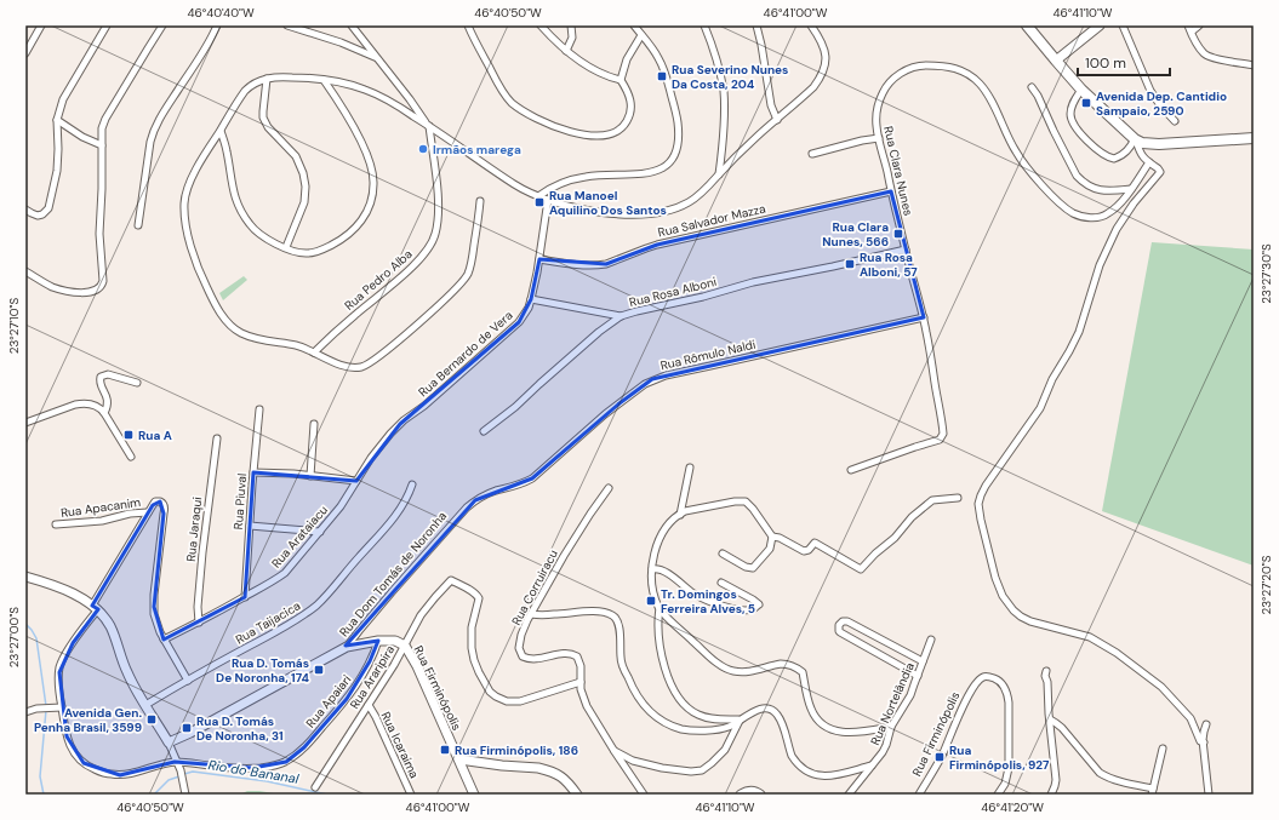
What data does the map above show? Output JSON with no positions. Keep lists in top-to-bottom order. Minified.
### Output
{"streets":{"main road":["Rua Dom Tomás de Noronha","Rua Firminópolis"],"street":["Rua Clara Nunes","Rua Salvador Mazza","Rua Pedro Alba","Rua Rosa Alboni","Rua Bernardo de Vera","Rua Rômulo Naldi","Rua Piuval","Rua Apacanim","Rua Jaraqui","Rua Arataiacu","Rua Corruiracu","Rua Taijacica","Rua Araripira","Rua Apaiari","Rua Nortelândia","Rua Icaraima"]},"crossings":[["Rua Clara Nunes","Rua Salvador Mazza"],["Rua Clara Nunes","Rua Rosa Alboni"],["Rua Clara Nunes","Rua Rômulo Naldi"],["Rua Salvador Mazza","Rua Bernardo de Vera"],["Rua Bernardo de Vera","Rua Arataiacu"],["Rua Rômulo Naldi","Rua Dom Tomás de Noronha"],["Rua Piuval","Rua Arataiacu"],["Rua Apacanim","Rua Apaiari"],["Rua Jaraqui","Rua Arataiacu"],["Rua Arataiacu","Rua Apaiari"],["Rua Dom Tomás de Noronha","Rua Firminópolis"],["Rua Corruiracu","Rua Araripira"],["Rua Araripira","Rua Firminópolis"],["Rua Araripira","Rua Icaraima"],["Rua Firminópolis","Rua Apaiari"]],"water":["Rio do Bananal"],"places":{"transit":["Rua Severino Nunes Da Costa, 204","Avenida Dep. Cantidio Sampaio, 2590","Rua Manoel Aquilino Dos Santos","Rua Clara Nunes, 566","Rua Rosa Alboni, 57","Rua A","Tr. Domingos Ferreira Alves, 5","Rua D. Tomás De Noronha, 174","Avenida Gen. Penha Brasil, 3599","Rua D. Tomás De Noronha, 31","Rua Firminópolis, 186","Rua Firminópolis, 927"],"other":["Irmãos marega"]},"scale_bar":"100 m","coordinates":["46°40'40\"W","46°40'50\"W","46°41'00\"W","46°41'10\"W","23°27'30\"S","23°27'10\"S","23°27'20\"S","23°27'00\"S","46°41'20\"W"]}
